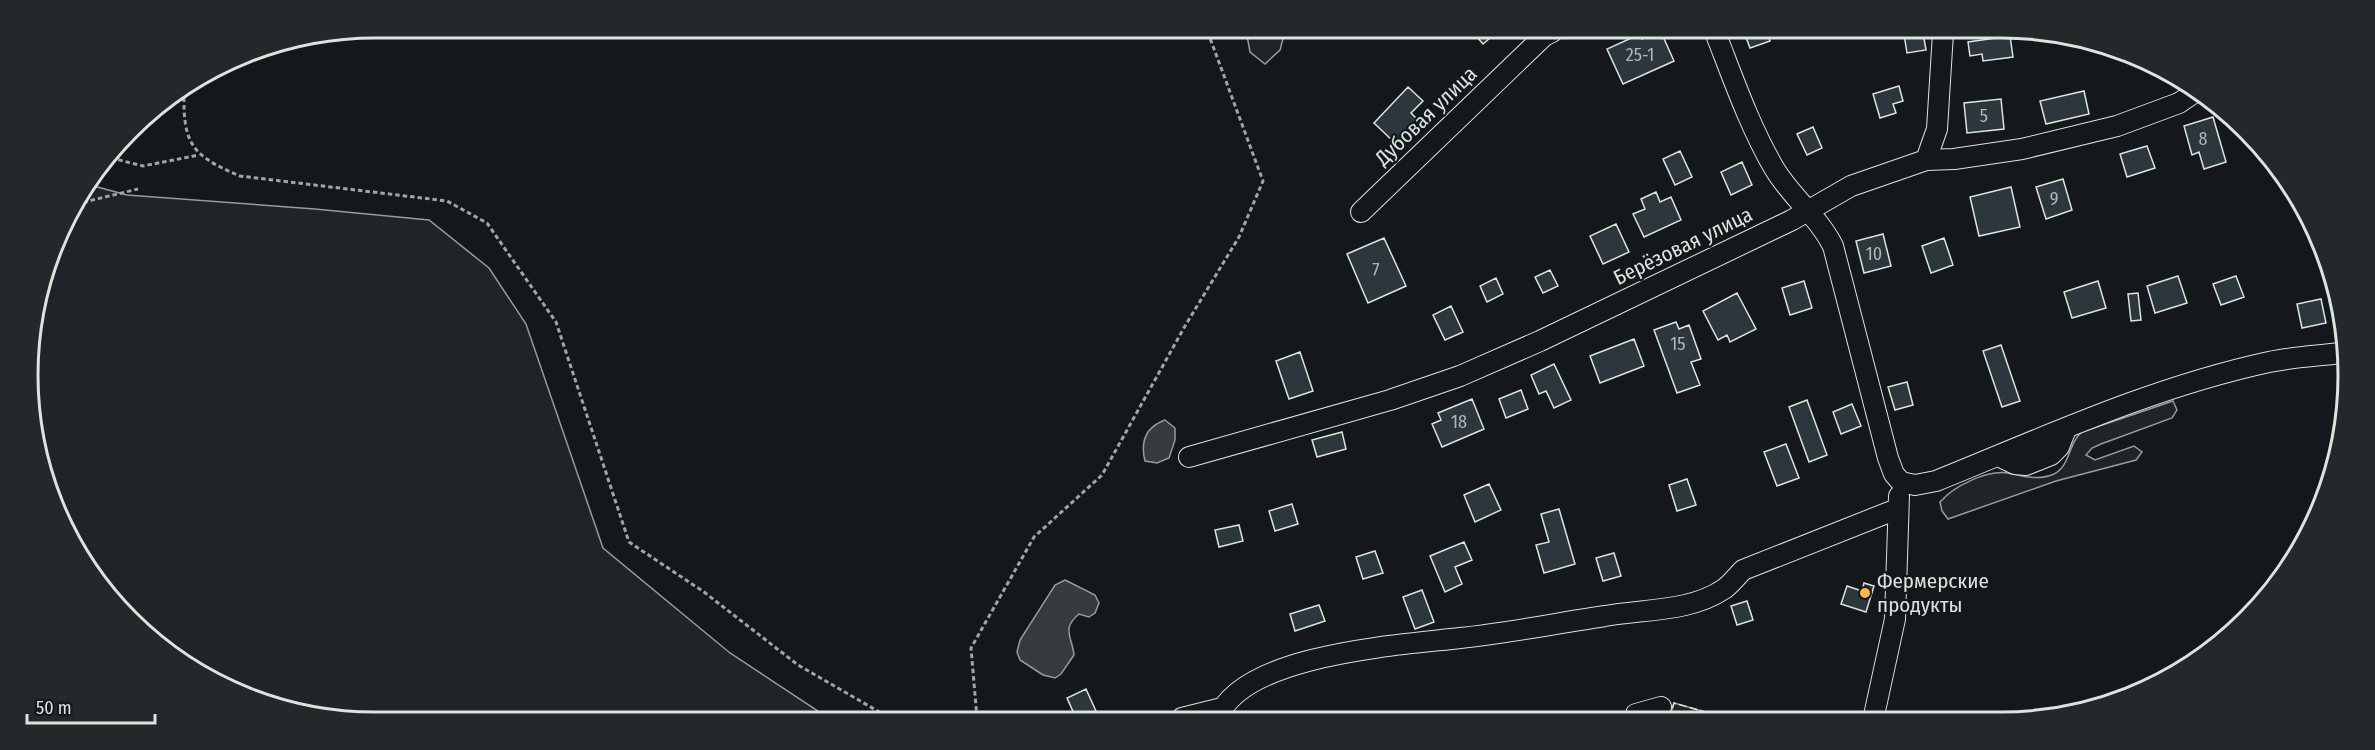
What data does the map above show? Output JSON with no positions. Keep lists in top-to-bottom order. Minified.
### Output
{"streets":{"street":["Дубовая улица","Берёзовая улица"]},"places":["Фермерские продукты"],"house_numbers":["25-1","5","8","9","10","7","15","18"],"scale_bar":"50 m"}
